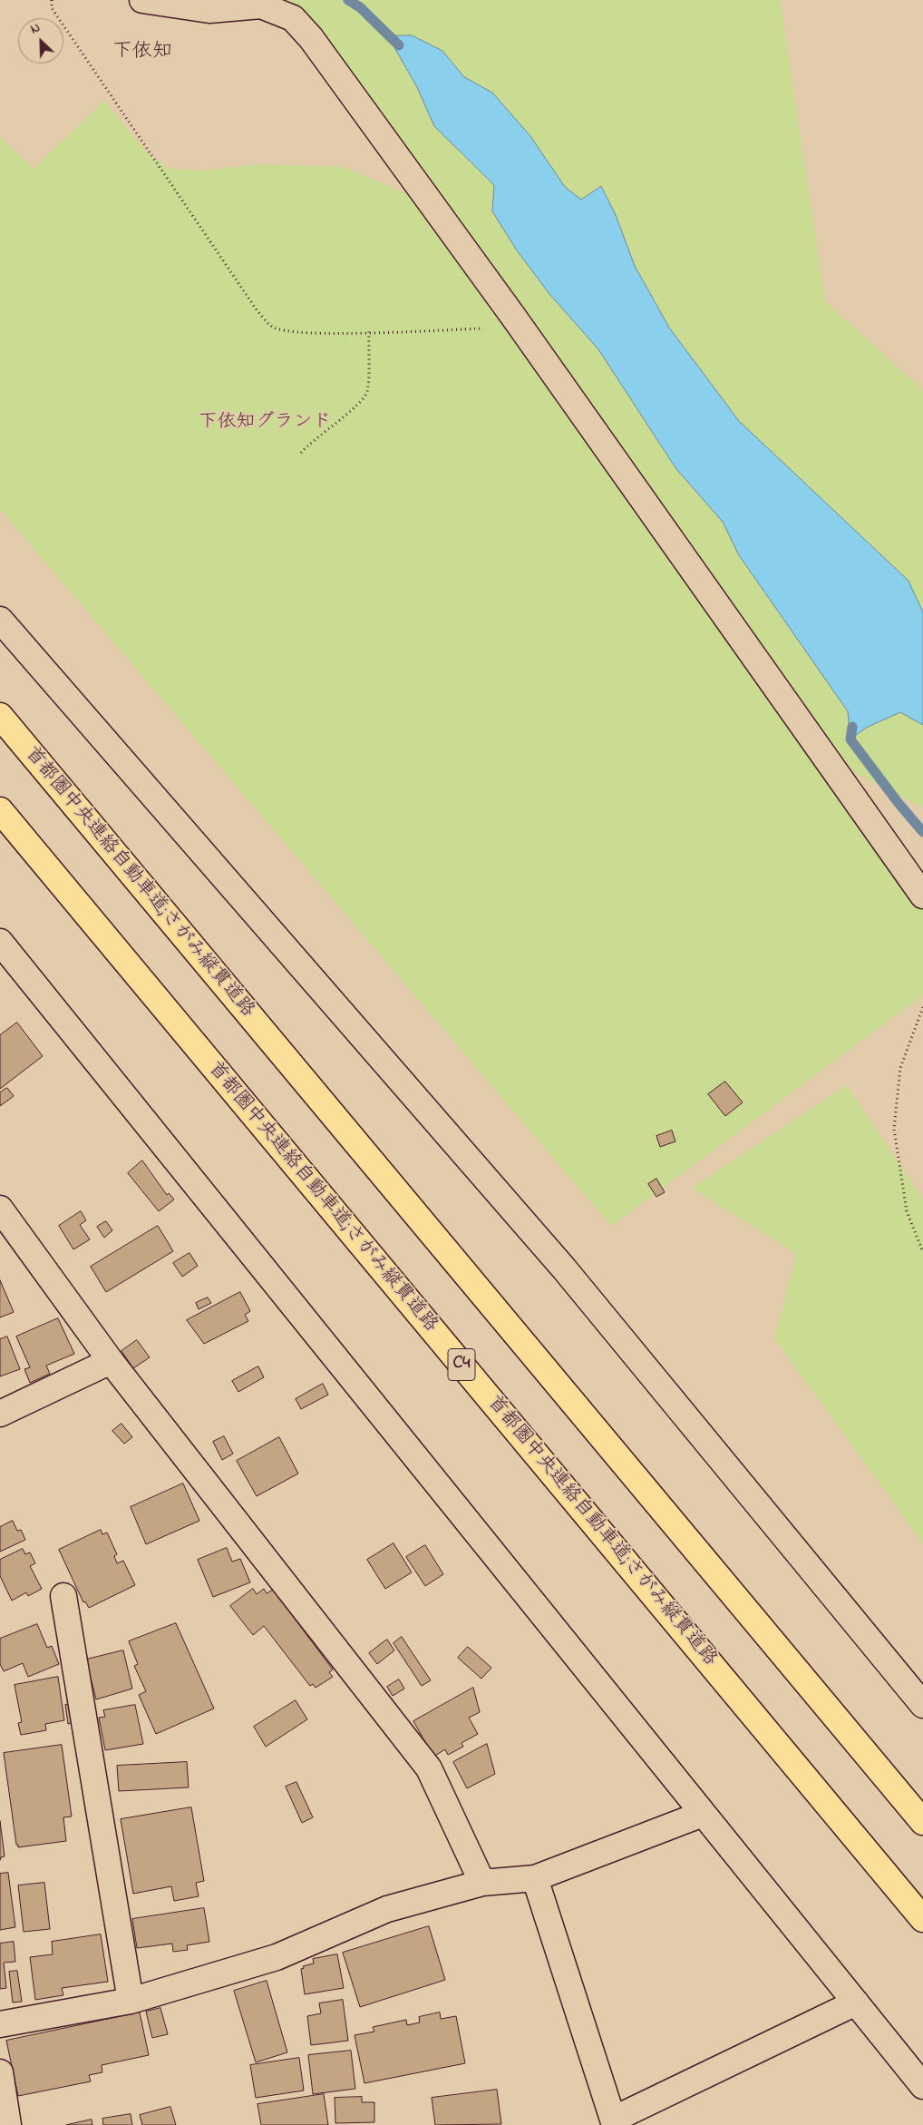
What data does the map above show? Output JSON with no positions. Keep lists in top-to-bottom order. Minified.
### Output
{"streets":{"highway":["首都圏中央連絡自動車道;さがみ縦貫道路","C4"]},"districts":["下依知"],"parks":["下依知グランド"],"north":"top left"}
